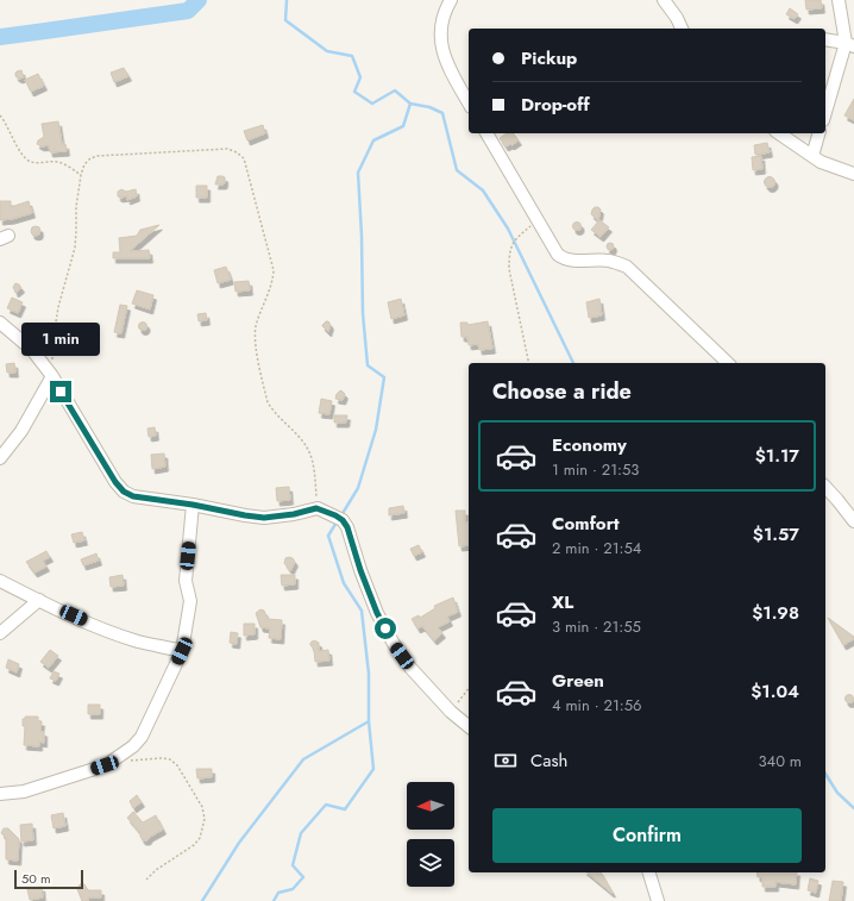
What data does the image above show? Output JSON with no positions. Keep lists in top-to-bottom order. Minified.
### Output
{"scale_bar":"50 m","north":"left","page":{"banner":["Pickup","Drop-off"],"bubble":"1 min","heading":"Choose a ride","list":[{"name":"Economy","note":"1 min · 21:53","value":"$1.17"},{"name":"Comfort","note":"2 min · 21:54","value":"$1.57"},{"name":"XL","note":"3 min · 21:55","value":"$1.98"},{"name":"Green","note":"4 min · 21:56","value":"$1.04"}],"pay":["Cash","340 m"],"buttons":"Confirm","scale":"50 m"}}
